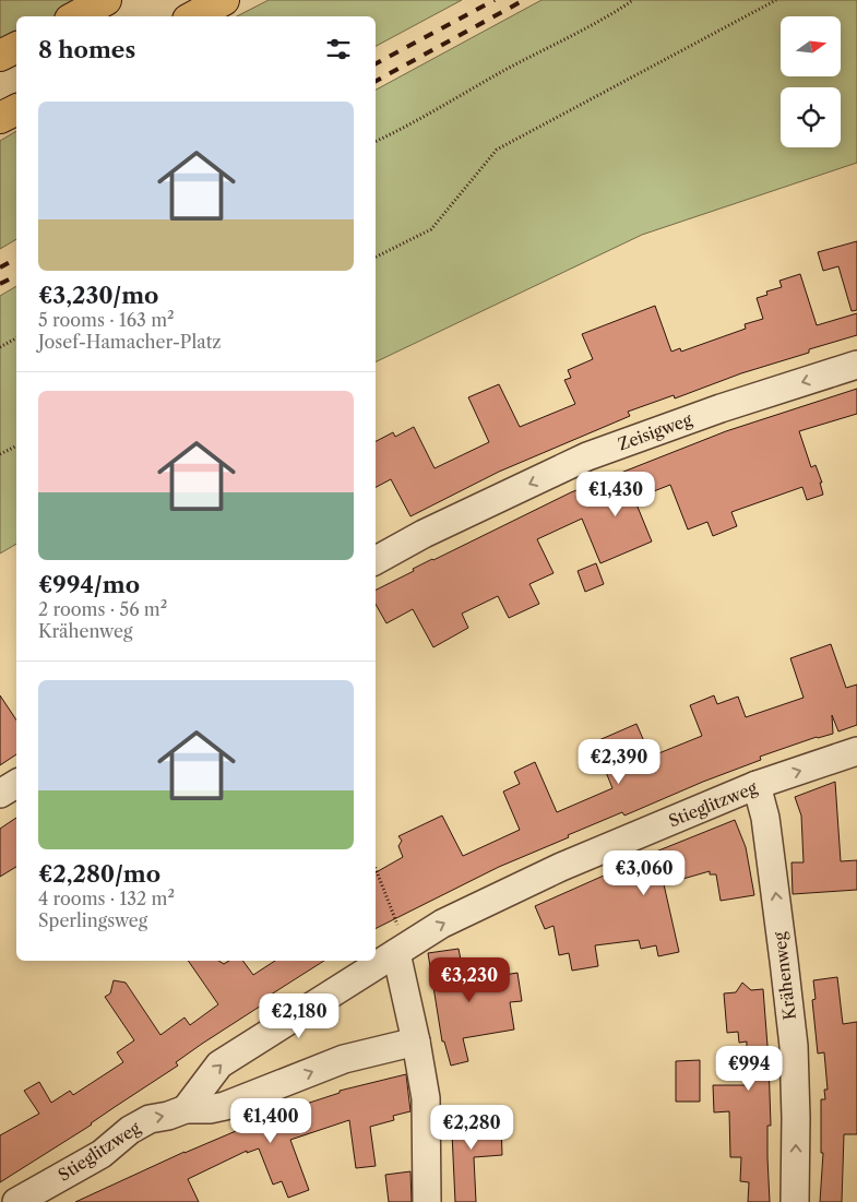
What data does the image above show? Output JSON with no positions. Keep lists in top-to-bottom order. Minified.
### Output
{"streets":{"street":["Zeisigweg","Stieglitzweg","Krähenweg"]},"crossings":[["Stieglitzweg","Krähenweg"]],"one_way":["Zeisigweg","Stieglitzweg","Krähenweg"],"north":"right","page":{"heading":"8 homes","list":[{"name":"€3,230/mo","note":"5 rooms · 163 m² · Josef-Hamacher-Platz"},{"name":"€994/mo","note":"2 rooms · 56 m² · Krähenweg"},{"name":"€2,280/mo","note":"4 rooms · 132 m² · Sperlingsweg"}],"price":["€1,430","€2,390","€3,060","€3,230","€2,180","€994","€1,400","€2,280"]}}
